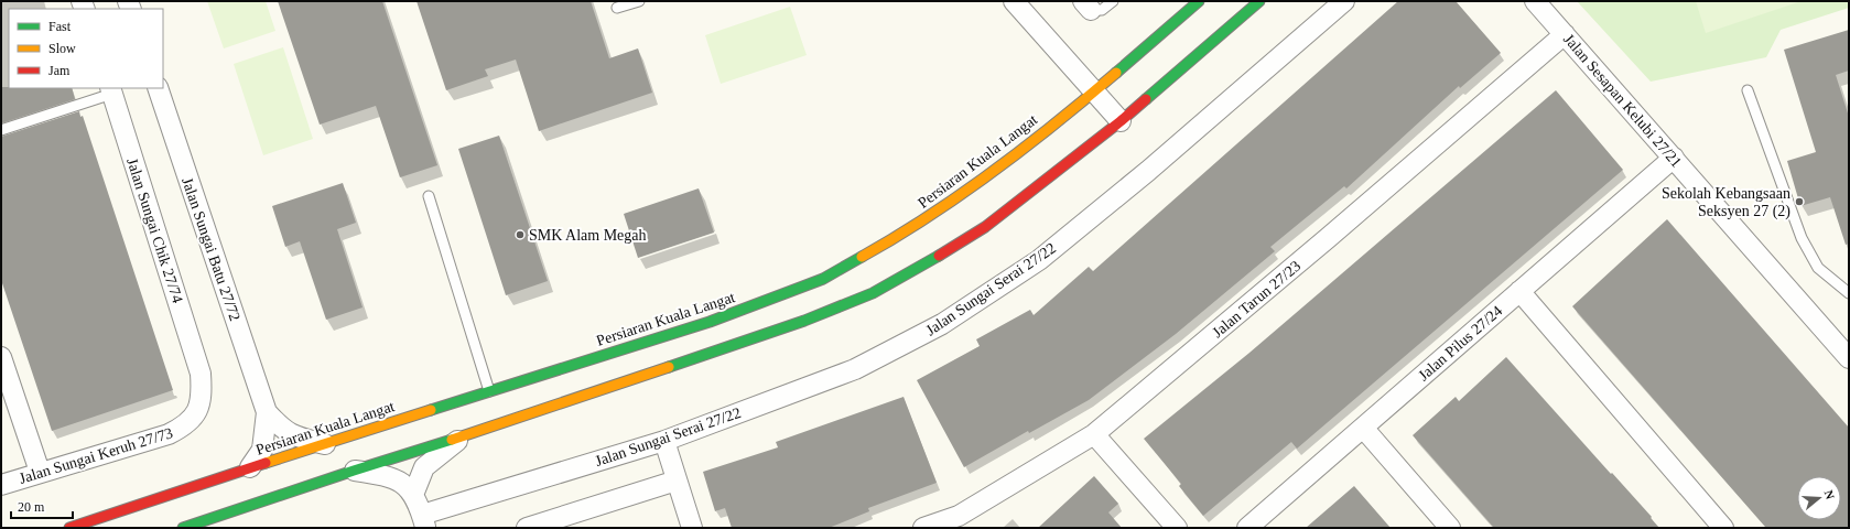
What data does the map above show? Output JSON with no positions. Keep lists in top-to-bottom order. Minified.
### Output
{"streets":{"main road":["Persiaran Kuala Langat"],"street":["Jalan Sesapan Kelubi 27/21","Jalan Sungai Chik 27/74","Jalan Sungai Batu 27/72","Jalan Sungai Serai 27/22","Jalan Tarun 27/23","Jalan Pilus 27/24","Jalan Sungai Keruh 27/73"]},"crossings":[["Jalan Sesapan Kelubi 27/21","Jalan Tarun 27/23"],["Jalan Sesapan Kelubi 27/21","Jalan Pilus 27/24"],["Jalan Sungai Chik 27/74","Jalan Sungai Keruh 27/73"]],"places":["Sekolah Kebangsaan Seksyen 27 (2)","SMK Alam Megah"],"legend":["Fast","Slow","Jam"],"scale_bar":"20 m","north":"right"}
